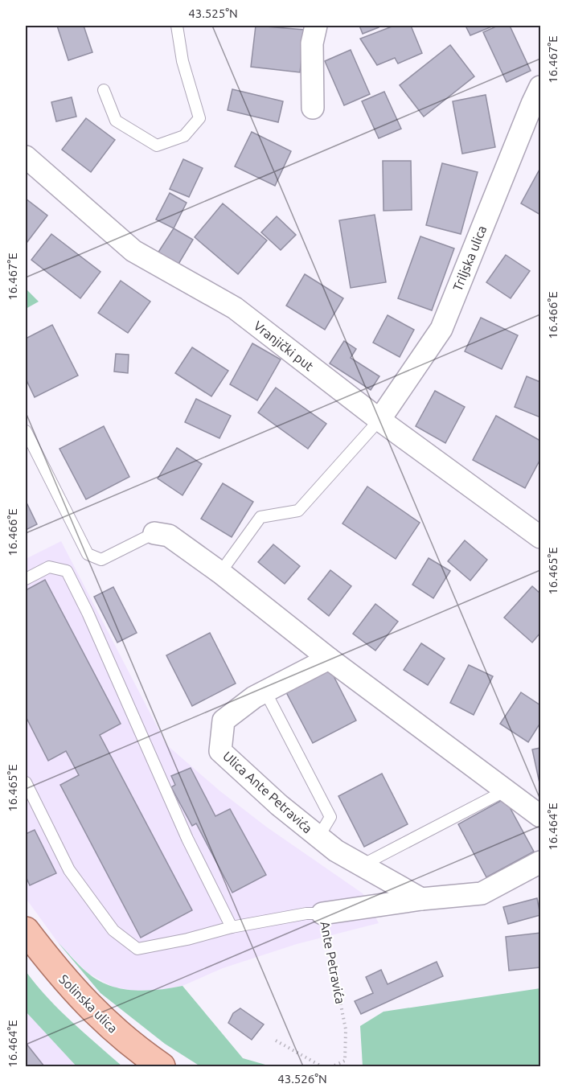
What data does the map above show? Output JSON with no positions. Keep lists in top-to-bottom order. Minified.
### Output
{"streets":{"main road":["Solinska ulica"],"street":["Triljska ulica","Vranjički put","Ulica Ante Petravića"],"lane":["Ante Petravića"]},"crossings":[["Triljska ulica","Vranjički put"]],"coordinates":["43.525°N","16.467°E","16.466°E","16.465°E","16.464°E","43.526°N"]}
